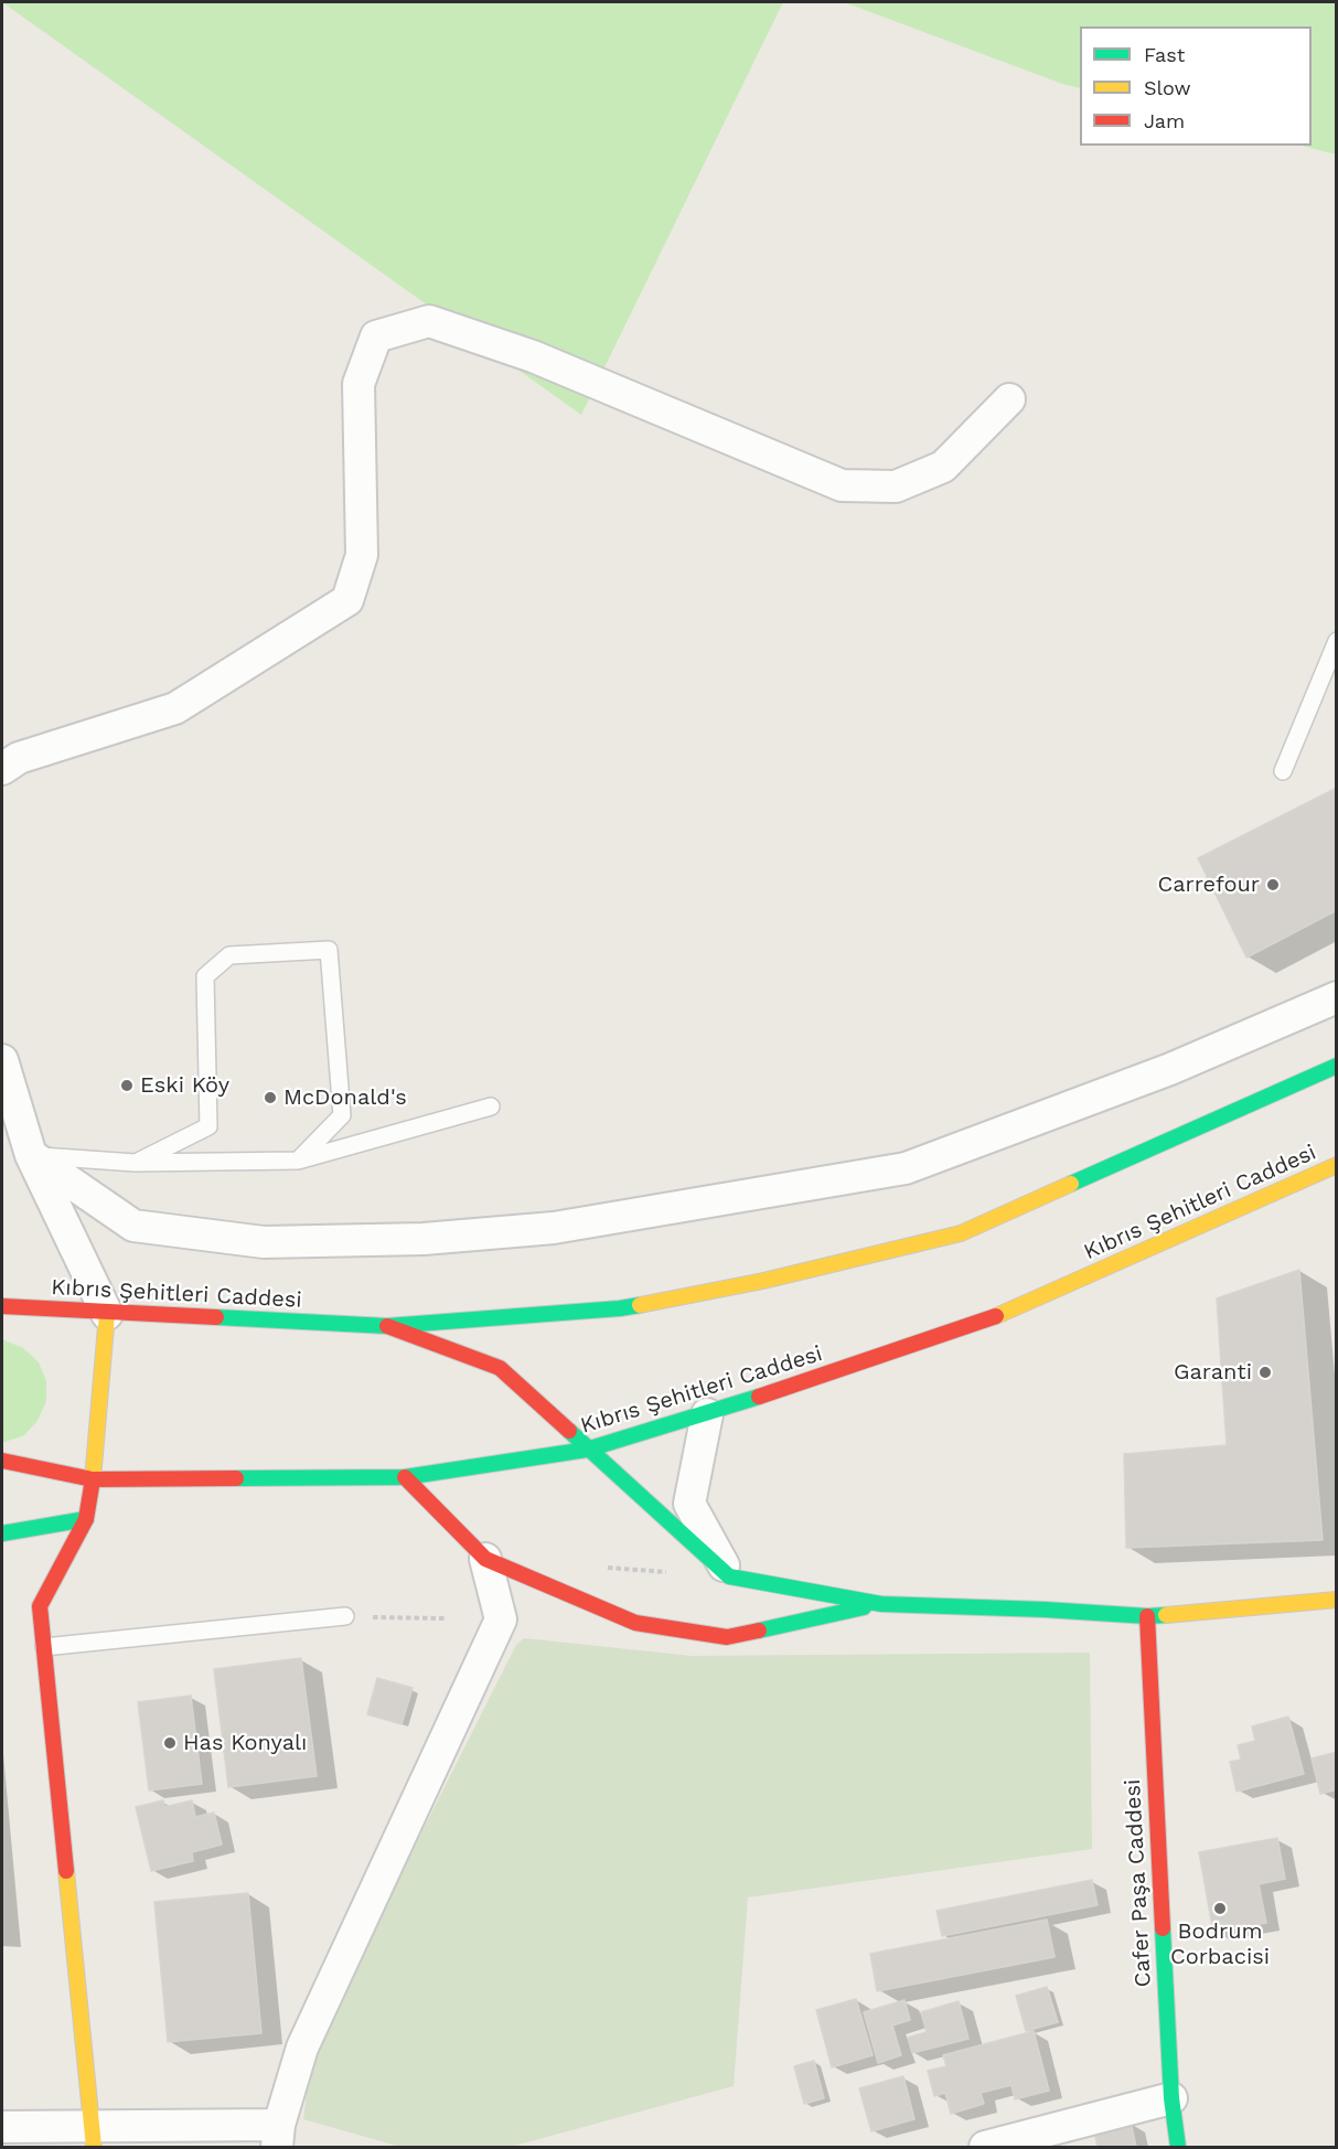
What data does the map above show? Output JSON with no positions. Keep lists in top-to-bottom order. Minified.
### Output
{"streets":{"main road":["Kıbrıs Şehitleri Caddesi","Cafer Paşa Caddesi"]},"places":["Carrefour","Eski Köy","McDonald's","Garanti","Has Konyalı","Bodrum Corbacisi"],"legend":["Fast","Slow","Jam"]}
